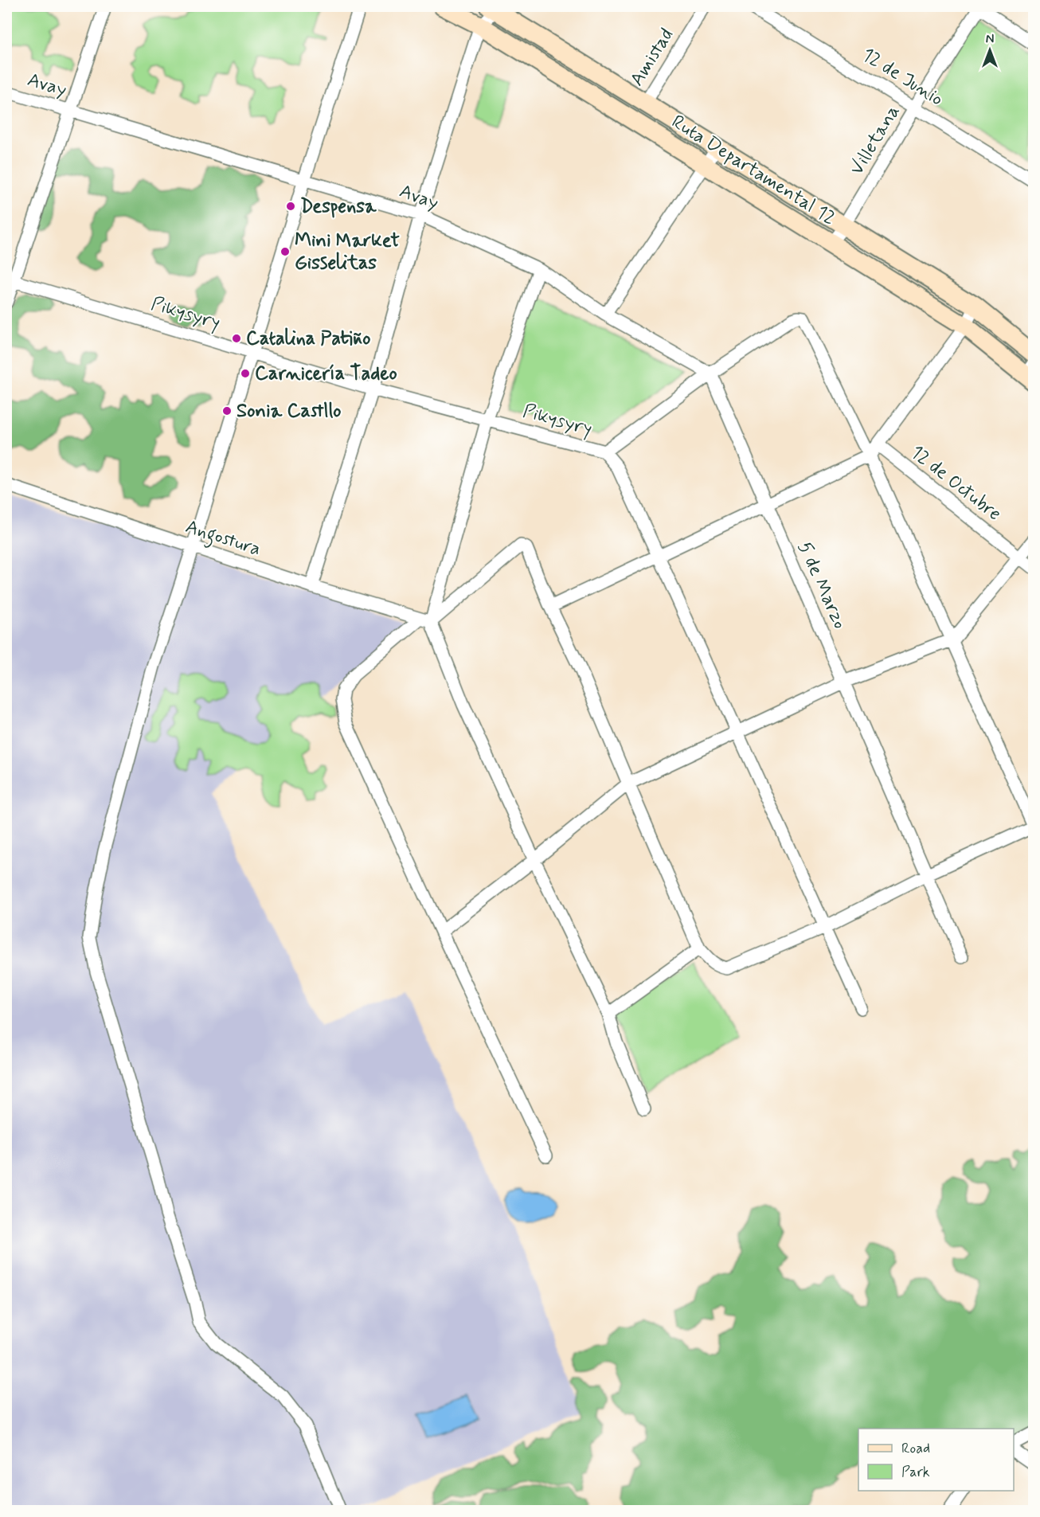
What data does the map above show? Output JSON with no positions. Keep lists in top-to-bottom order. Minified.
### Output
{"streets":{"main road":["Ruta Departamental 12"],"street":["Amistad","12 de Junio","Avay","Villetana","Pikysyry","12 de Octubre","Angostura","5 de Marzo"]},"crossings":[["Amistad","Ruta Departamental 12"],["12 de Junio","Villetana"],["Avay","5 de Marzo"],["Villetana","Ruta Departamental 12"]],"places":["Despensa","Mini Market Gisselitas","Catalina Patiño","Carnicería Tadeo","Sonia Castllo"],"legend":["Road","Park"],"north":"top"}
